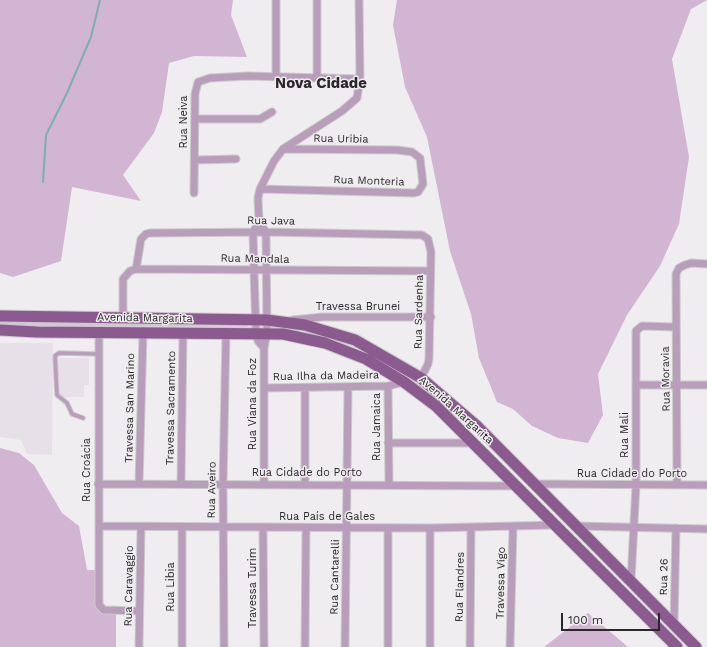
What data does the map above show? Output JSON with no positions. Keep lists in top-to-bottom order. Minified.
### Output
{"streets":{"main road":["Avenida Margarita"],"street":["Rua Neiva","Rua Uribia","Rua Monteria","Rua Java","Rua Mandala","Travessa Brunei","Rua Sardenha","Rua Ilha da Madeira","Rua Moravia","Rua Viana da Foz","Travessa San Marino","Travessa Sacramento","Rua Jamaica","Rua Mali","Rua Croácia","Rua Cidade do Porto","Rua Aveiro","Rua País de Gales","Rua Cantarelli","Rua 26","Travessa Vigo","Rua Caravaggio","Rua Libia","Rua Flandres","Travessa Turim"]},"crossings":[["Rua Uribia","Rua Monteria"],["Rua Java","Rua Mandala"],["Rua Java","Rua Sardenha"],["Rua Mandala","Rua Sardenha"],["Travessa Brunei","Rua Sardenha"],["Travessa Brunei","Avenida Margarita"],["Rua Sardenha","Avenida Margarita"],["Avenida Margarita","Rua Viana da Foz"],["Avenida Margarita","Travessa San Marino"],["Avenida Margarita","Travessa Sacramento"],["Avenida Margarita","Rua Jamaica"],["Avenida Margarita","Rua Mali"],["Avenida Margarita","Rua Croácia"],["Avenida Margarita","Rua Cidade do Porto"],["Avenida Margarita","Rua Aveiro"],["Avenida Margarita","Rua País de Gales"],["Avenida Margarita","Rua 26"],["Rua Ilha da Madeira","Rua Viana da Foz"],["Rua Ilha da Madeira","Rua Jamaica"],["Rua Ilha da Madeira","Rua Cantarelli"],["Rua Moravia","Rua Mali"],["Rua Moravia","Rua Cidade do Porto"],["Rua Viana da Foz","Rua Cidade do Porto"],["Travessa San Marino","Rua Cidade do Porto"],["Travessa Sacramento","Rua Cidade do Porto"],["Rua Jamaica","Rua Cidade do Porto"],["Rua Mali","Rua Cidade do Porto"],["Rua Croácia","Rua Cidade do Porto"],["Rua Croácia","Rua País de Gales"],["Rua Croácia","Rua Caravaggio"],["Rua Cidade do Porto","Rua Aveiro"],["Rua Cidade do Porto","Rua Cantarelli"],["Rua Aveiro","Rua País de Gales"],["Rua País de Gales","Rua Cantarelli"],["Rua País de Gales","Travessa Vigo"],["Rua País de Gales","Rua Caravaggio"],["Rua País de Gales","Rua Libia"],["Rua País de Gales","Rua Flandres"],["Rua País de Gales","Travessa Turim"]],"districts":["Nova Cidade"],"scale_bar":"100 m"}
